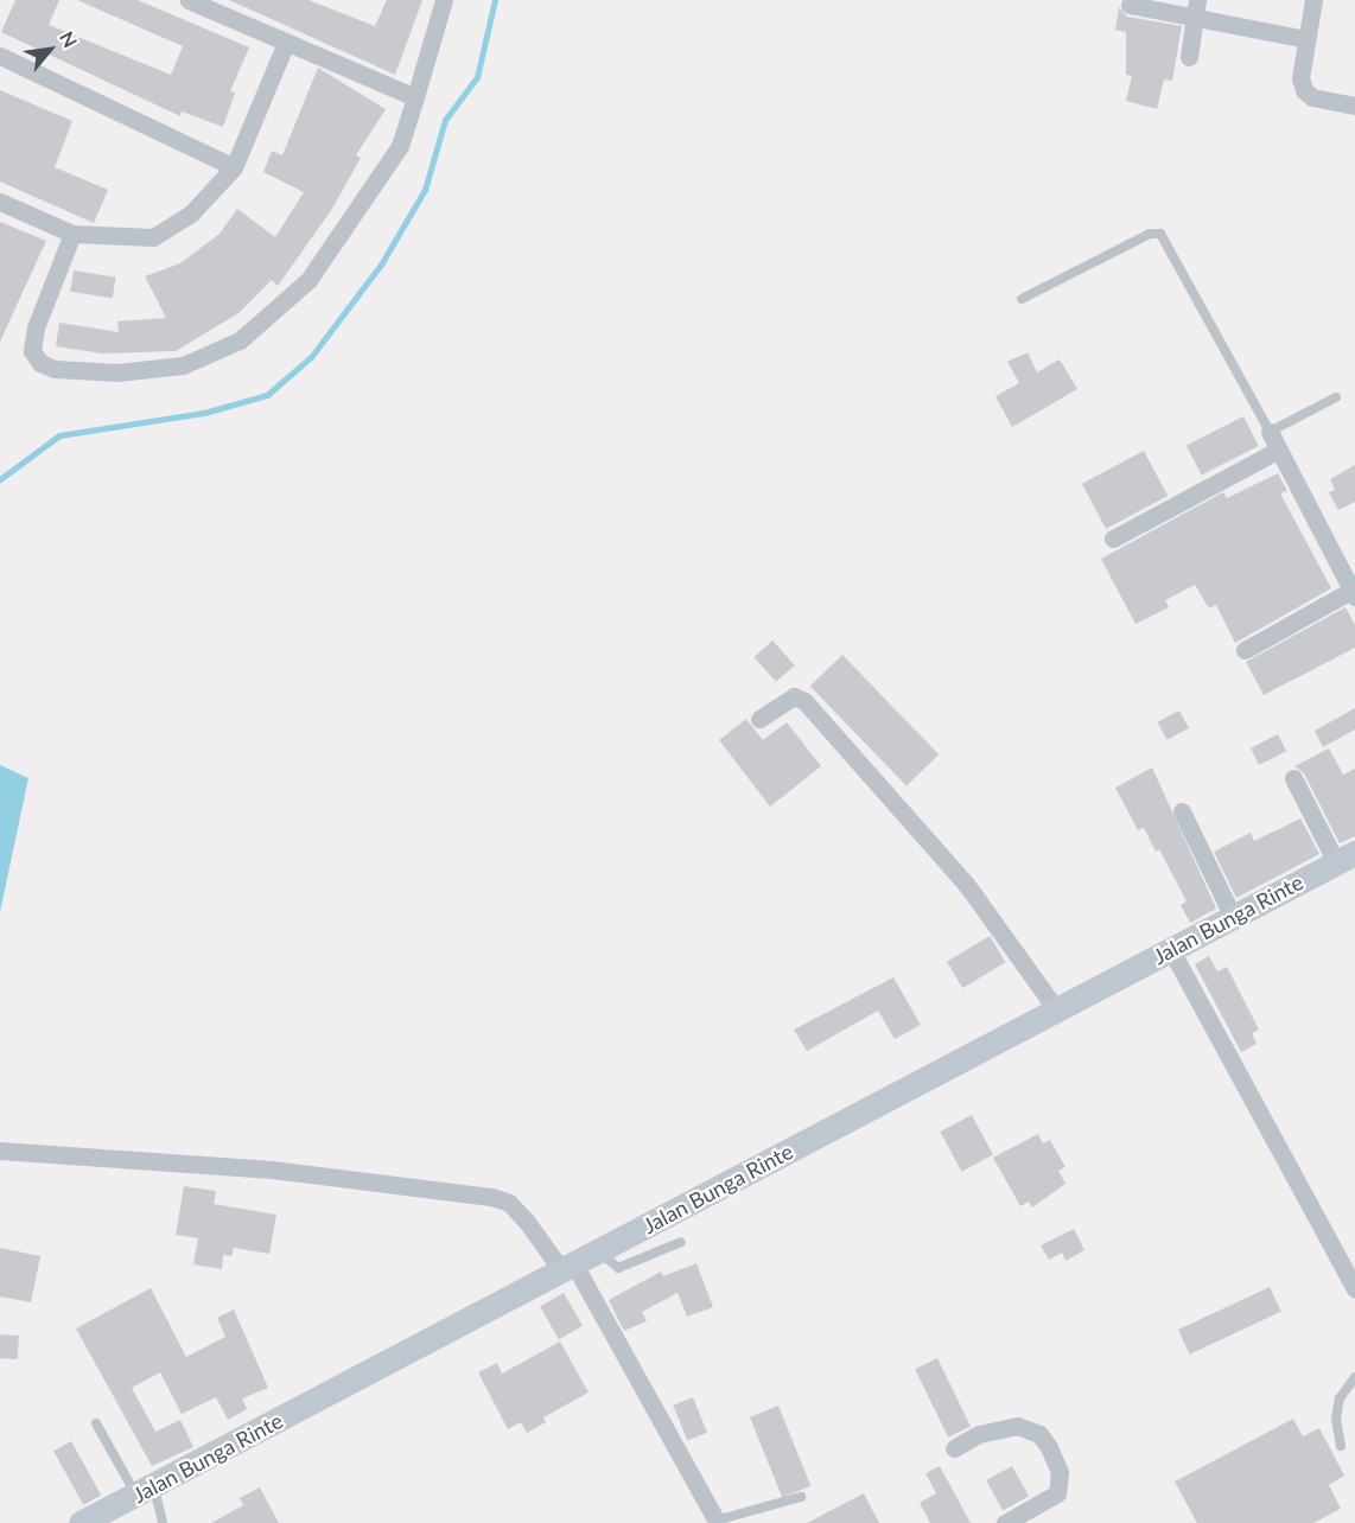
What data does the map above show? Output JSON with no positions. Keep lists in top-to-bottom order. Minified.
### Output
{"streets":{"street":["Jalan Bunga Rinte"]},"north":"top right"}
